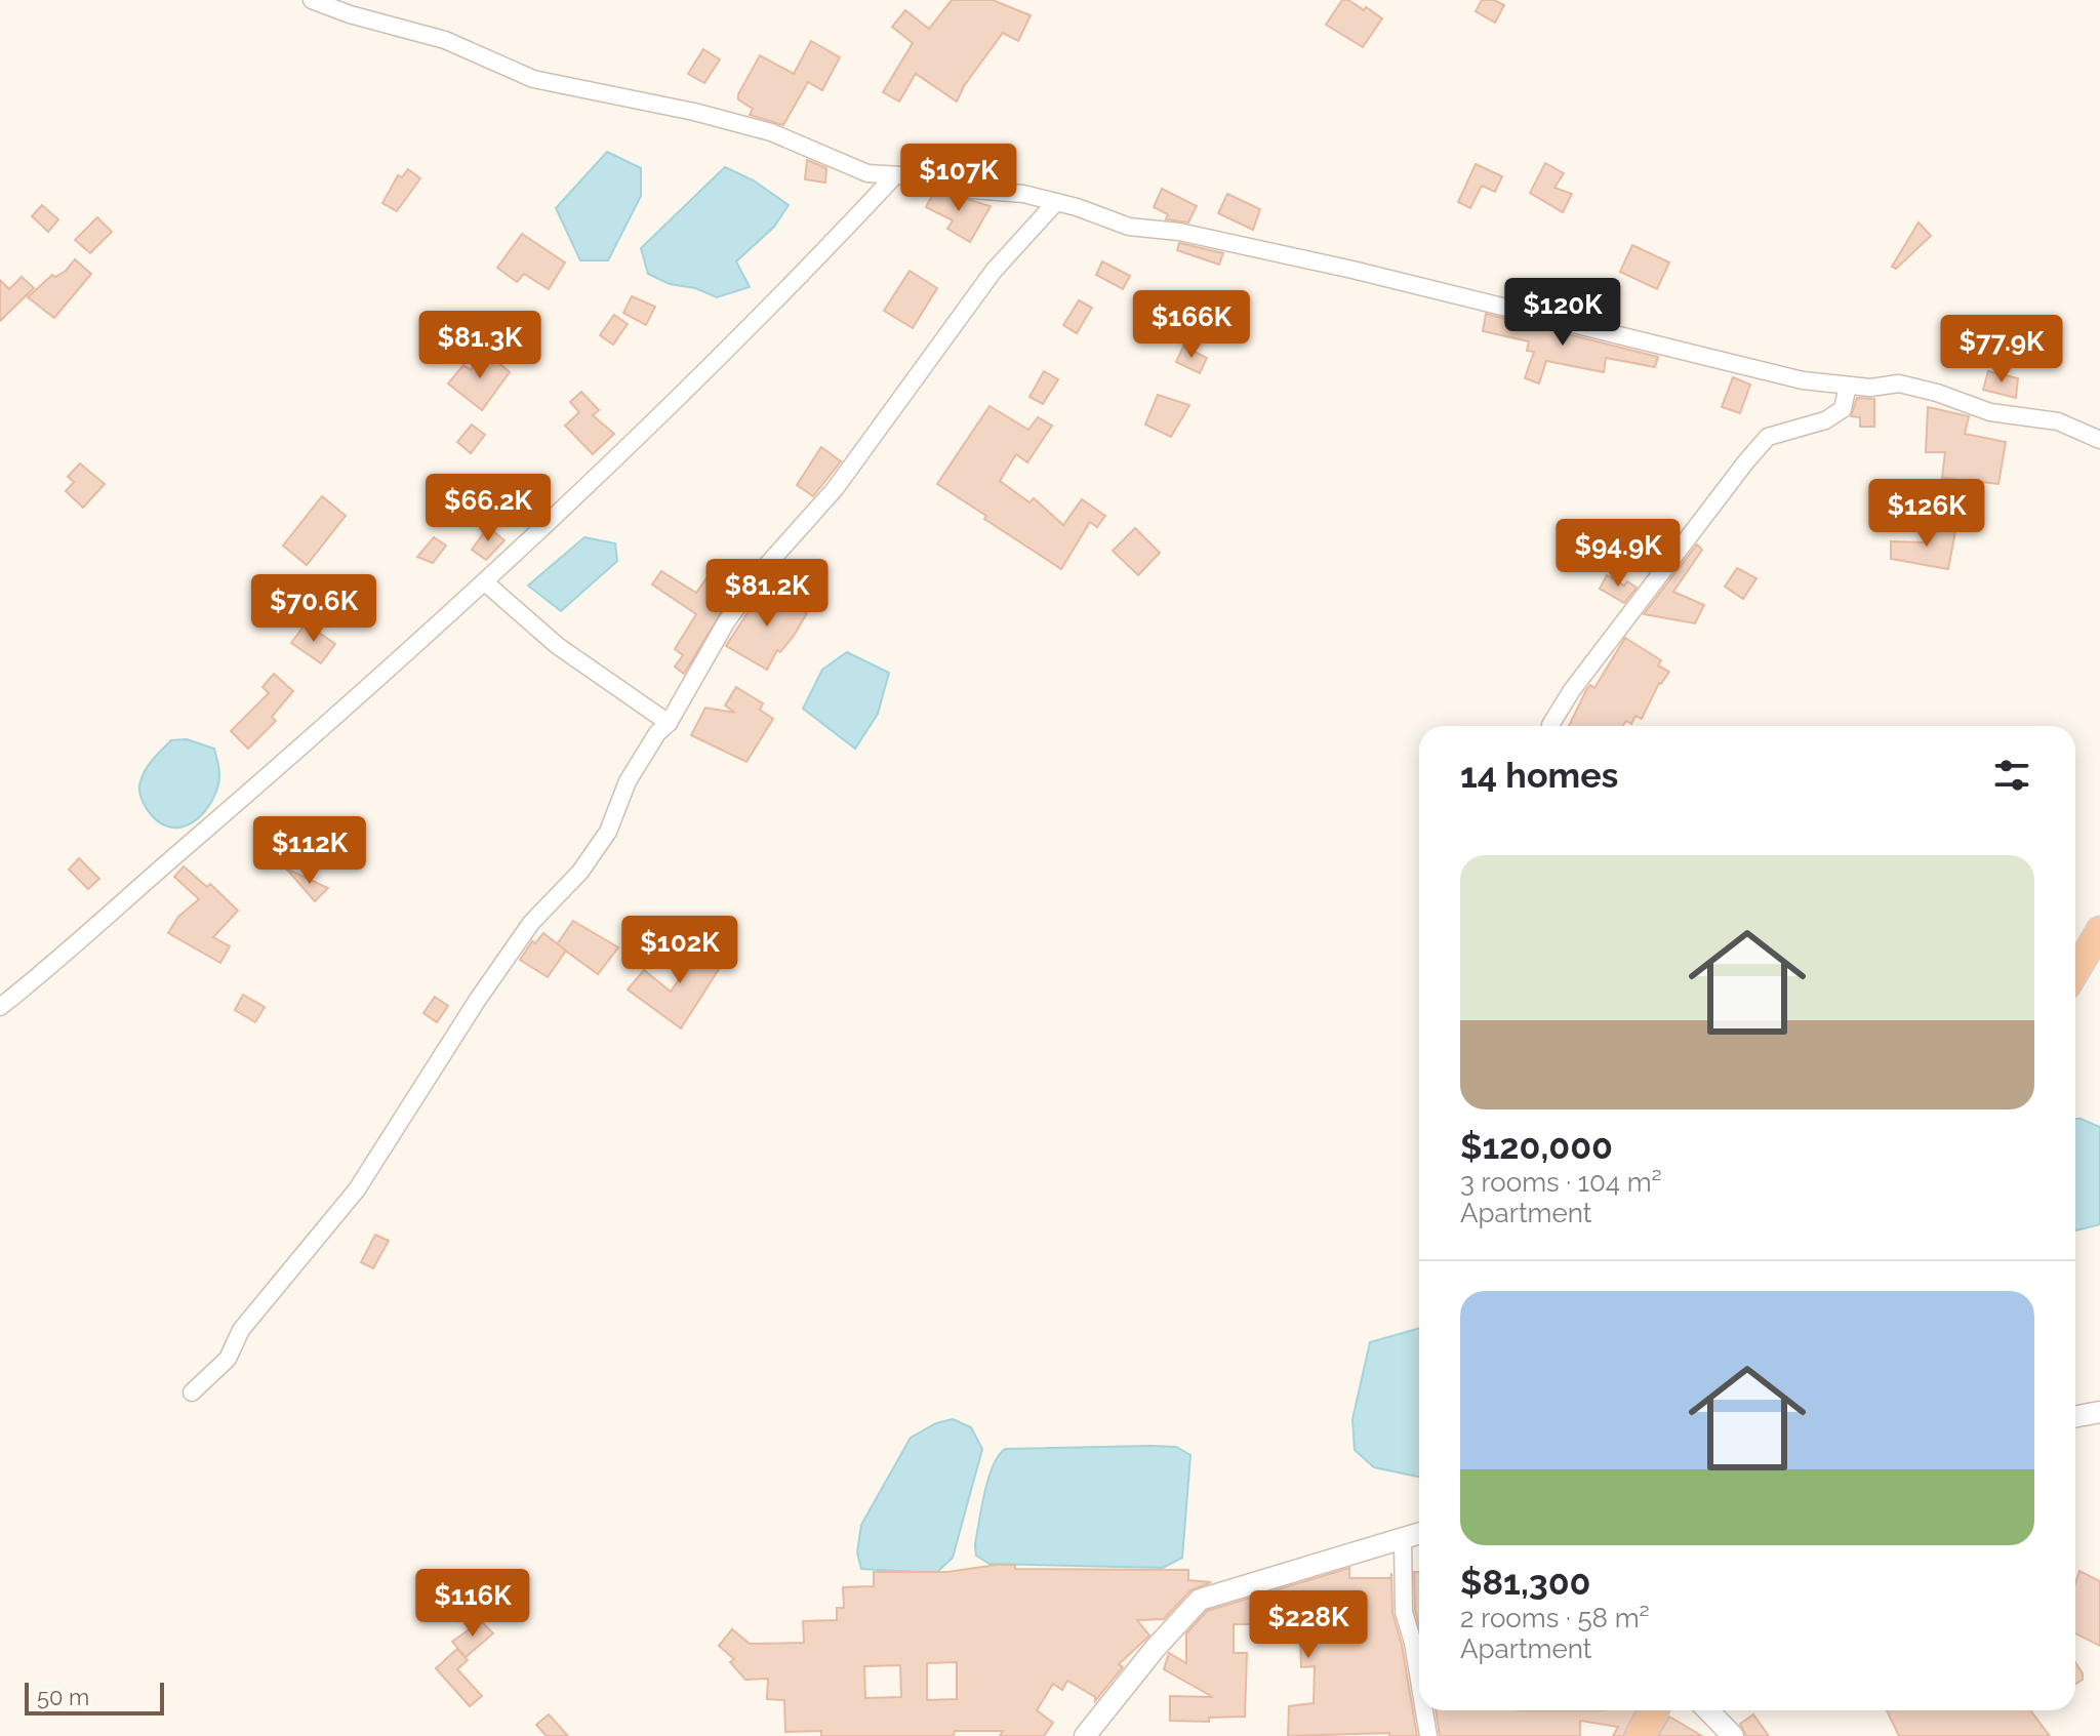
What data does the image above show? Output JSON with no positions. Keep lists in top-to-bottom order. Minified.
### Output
{"scale_bar":"50 m","page":{"price":["$107K","$120K","$166K","$81.3K","$77.9K","$66.2K","$126K","$94.9K","$81.2K","$70.6K","$112K","$102K","$116K","$228K"],"heading":"14 homes","list":[{"name":"$120,000","note":"3 rooms · 104 m² · Apartment"},{"name":"$81,300","note":"2 rooms · 58 m² · Apartment"}],"scale":"50 m"}}
